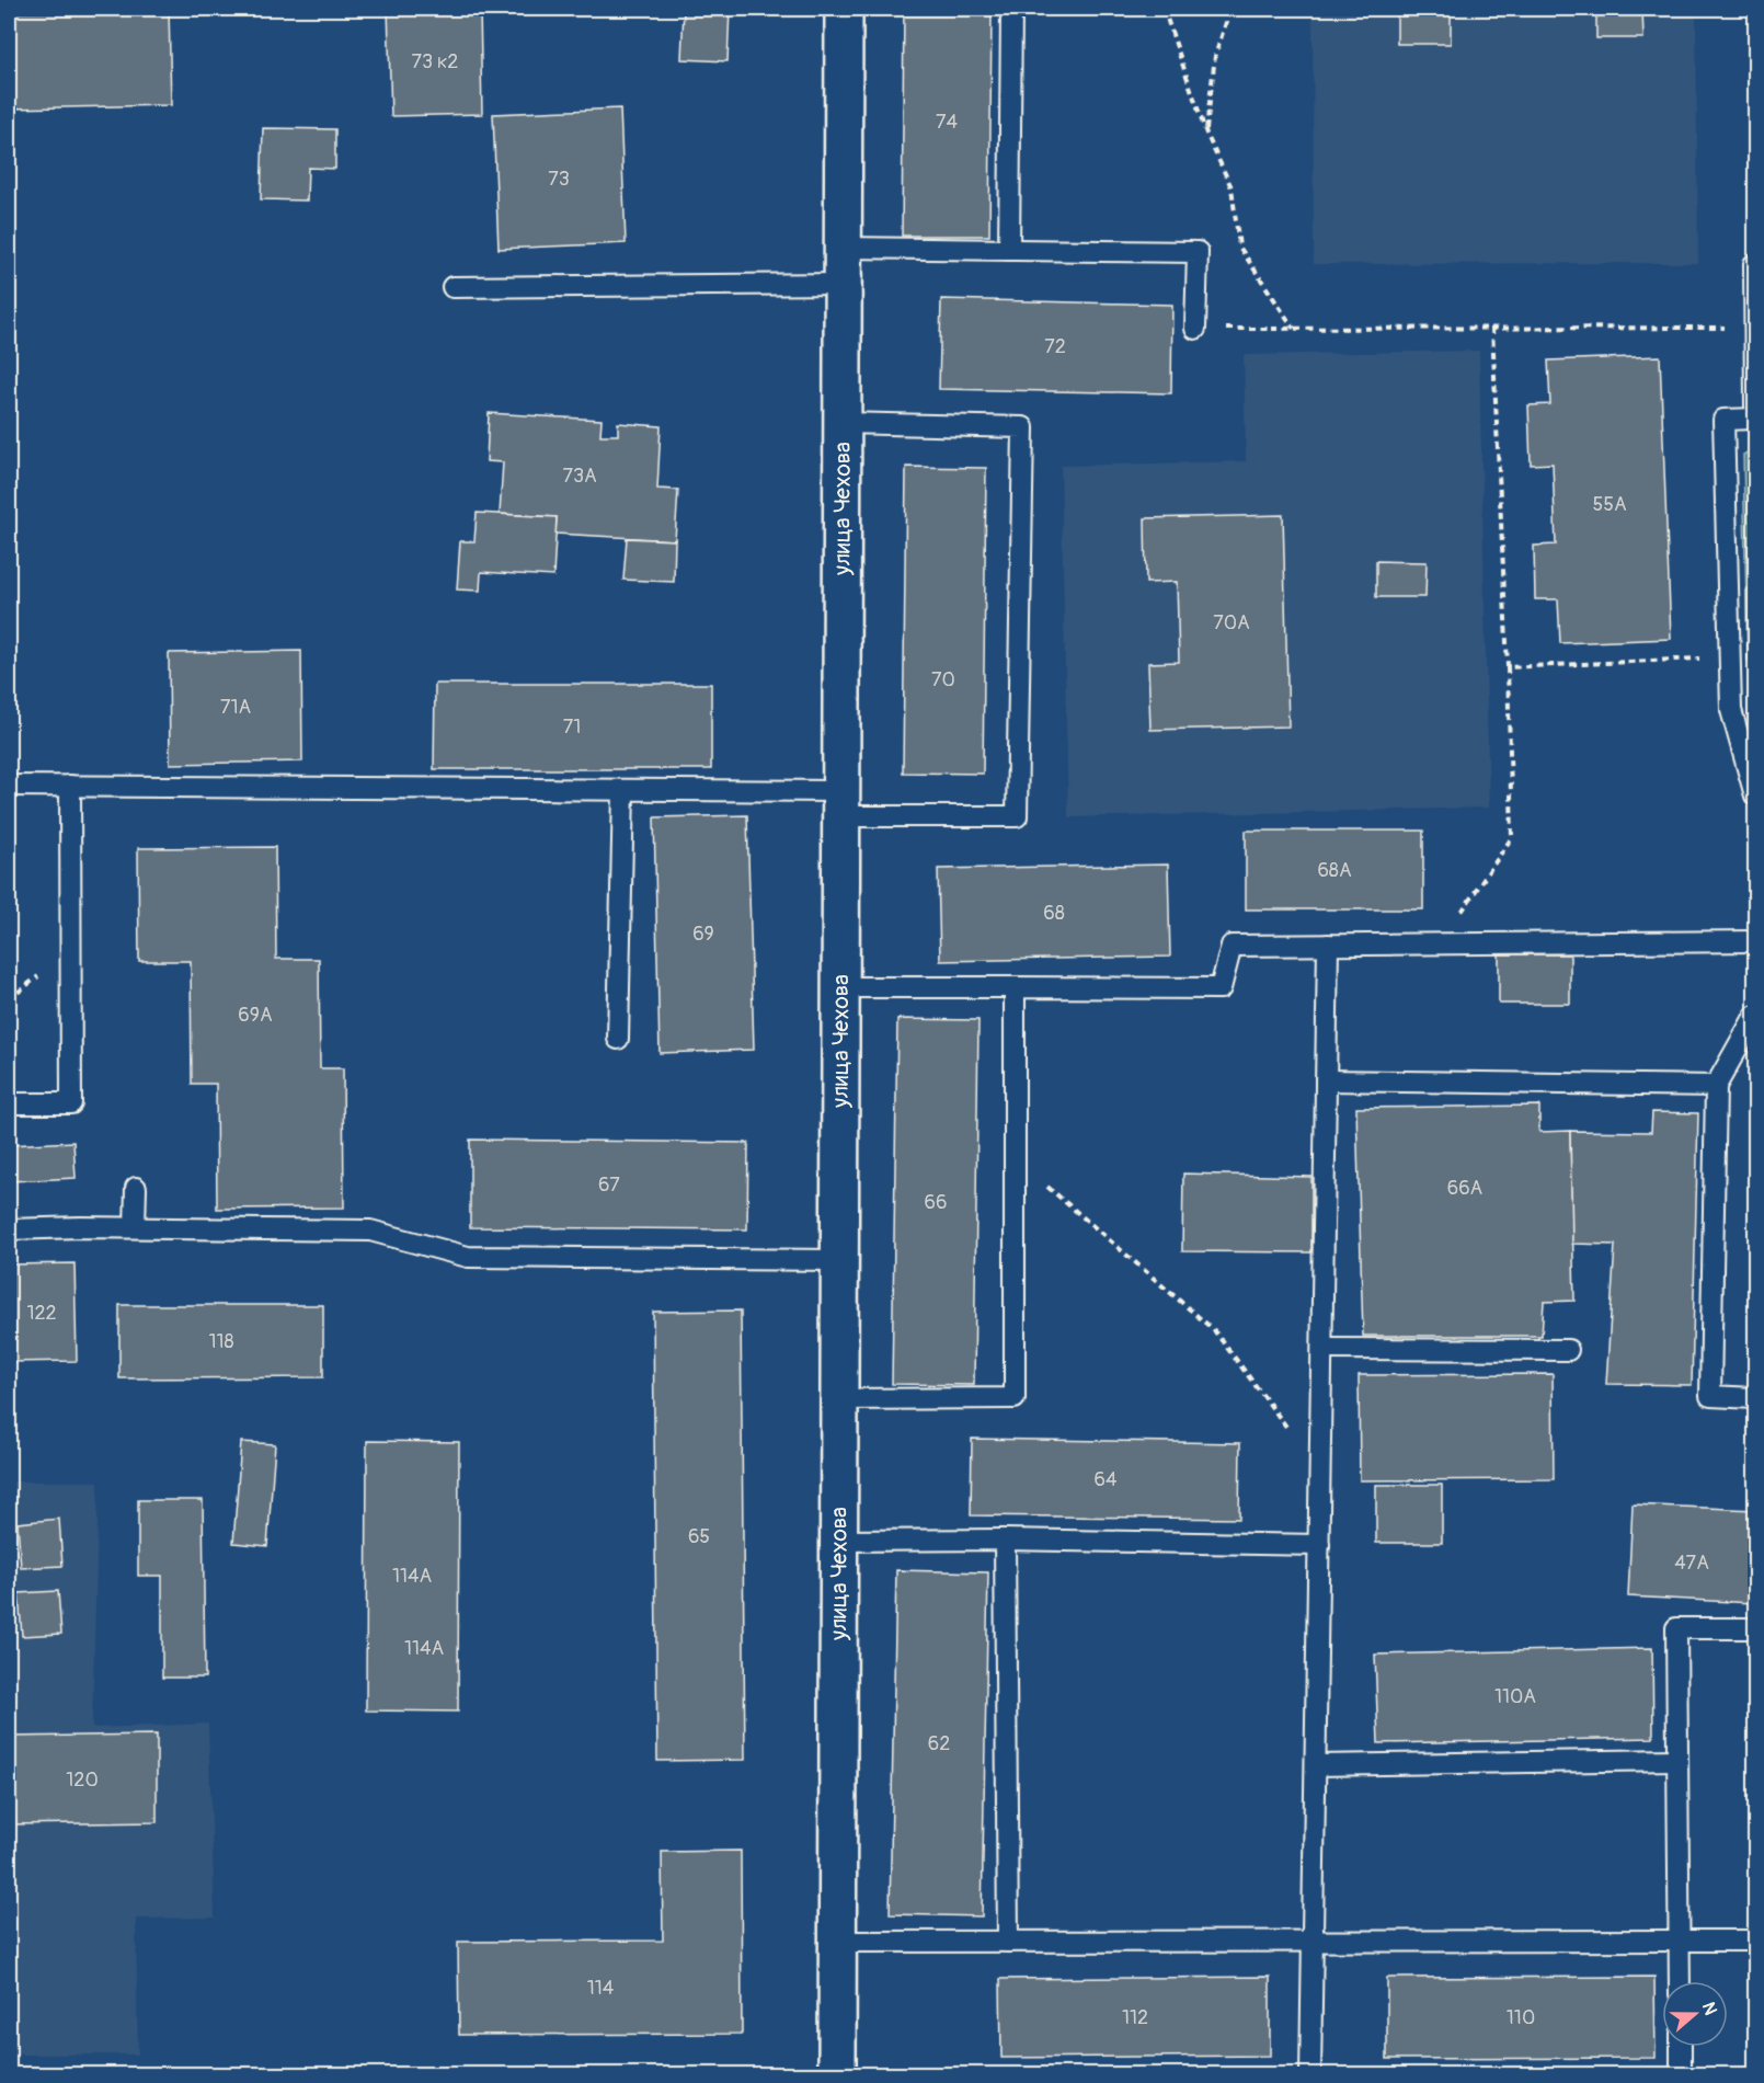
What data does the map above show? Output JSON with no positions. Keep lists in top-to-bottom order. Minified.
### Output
{"streets":{"street":["улица Чехова"]},"house_numbers":["73 к2","74","73","72","73А","55А","70А","70","71А","71","68А","68","69","69А","67","66А","66","122","118","64","65","47А","114А","114А","110А","62","120","114","112","110"],"north":"right"}
